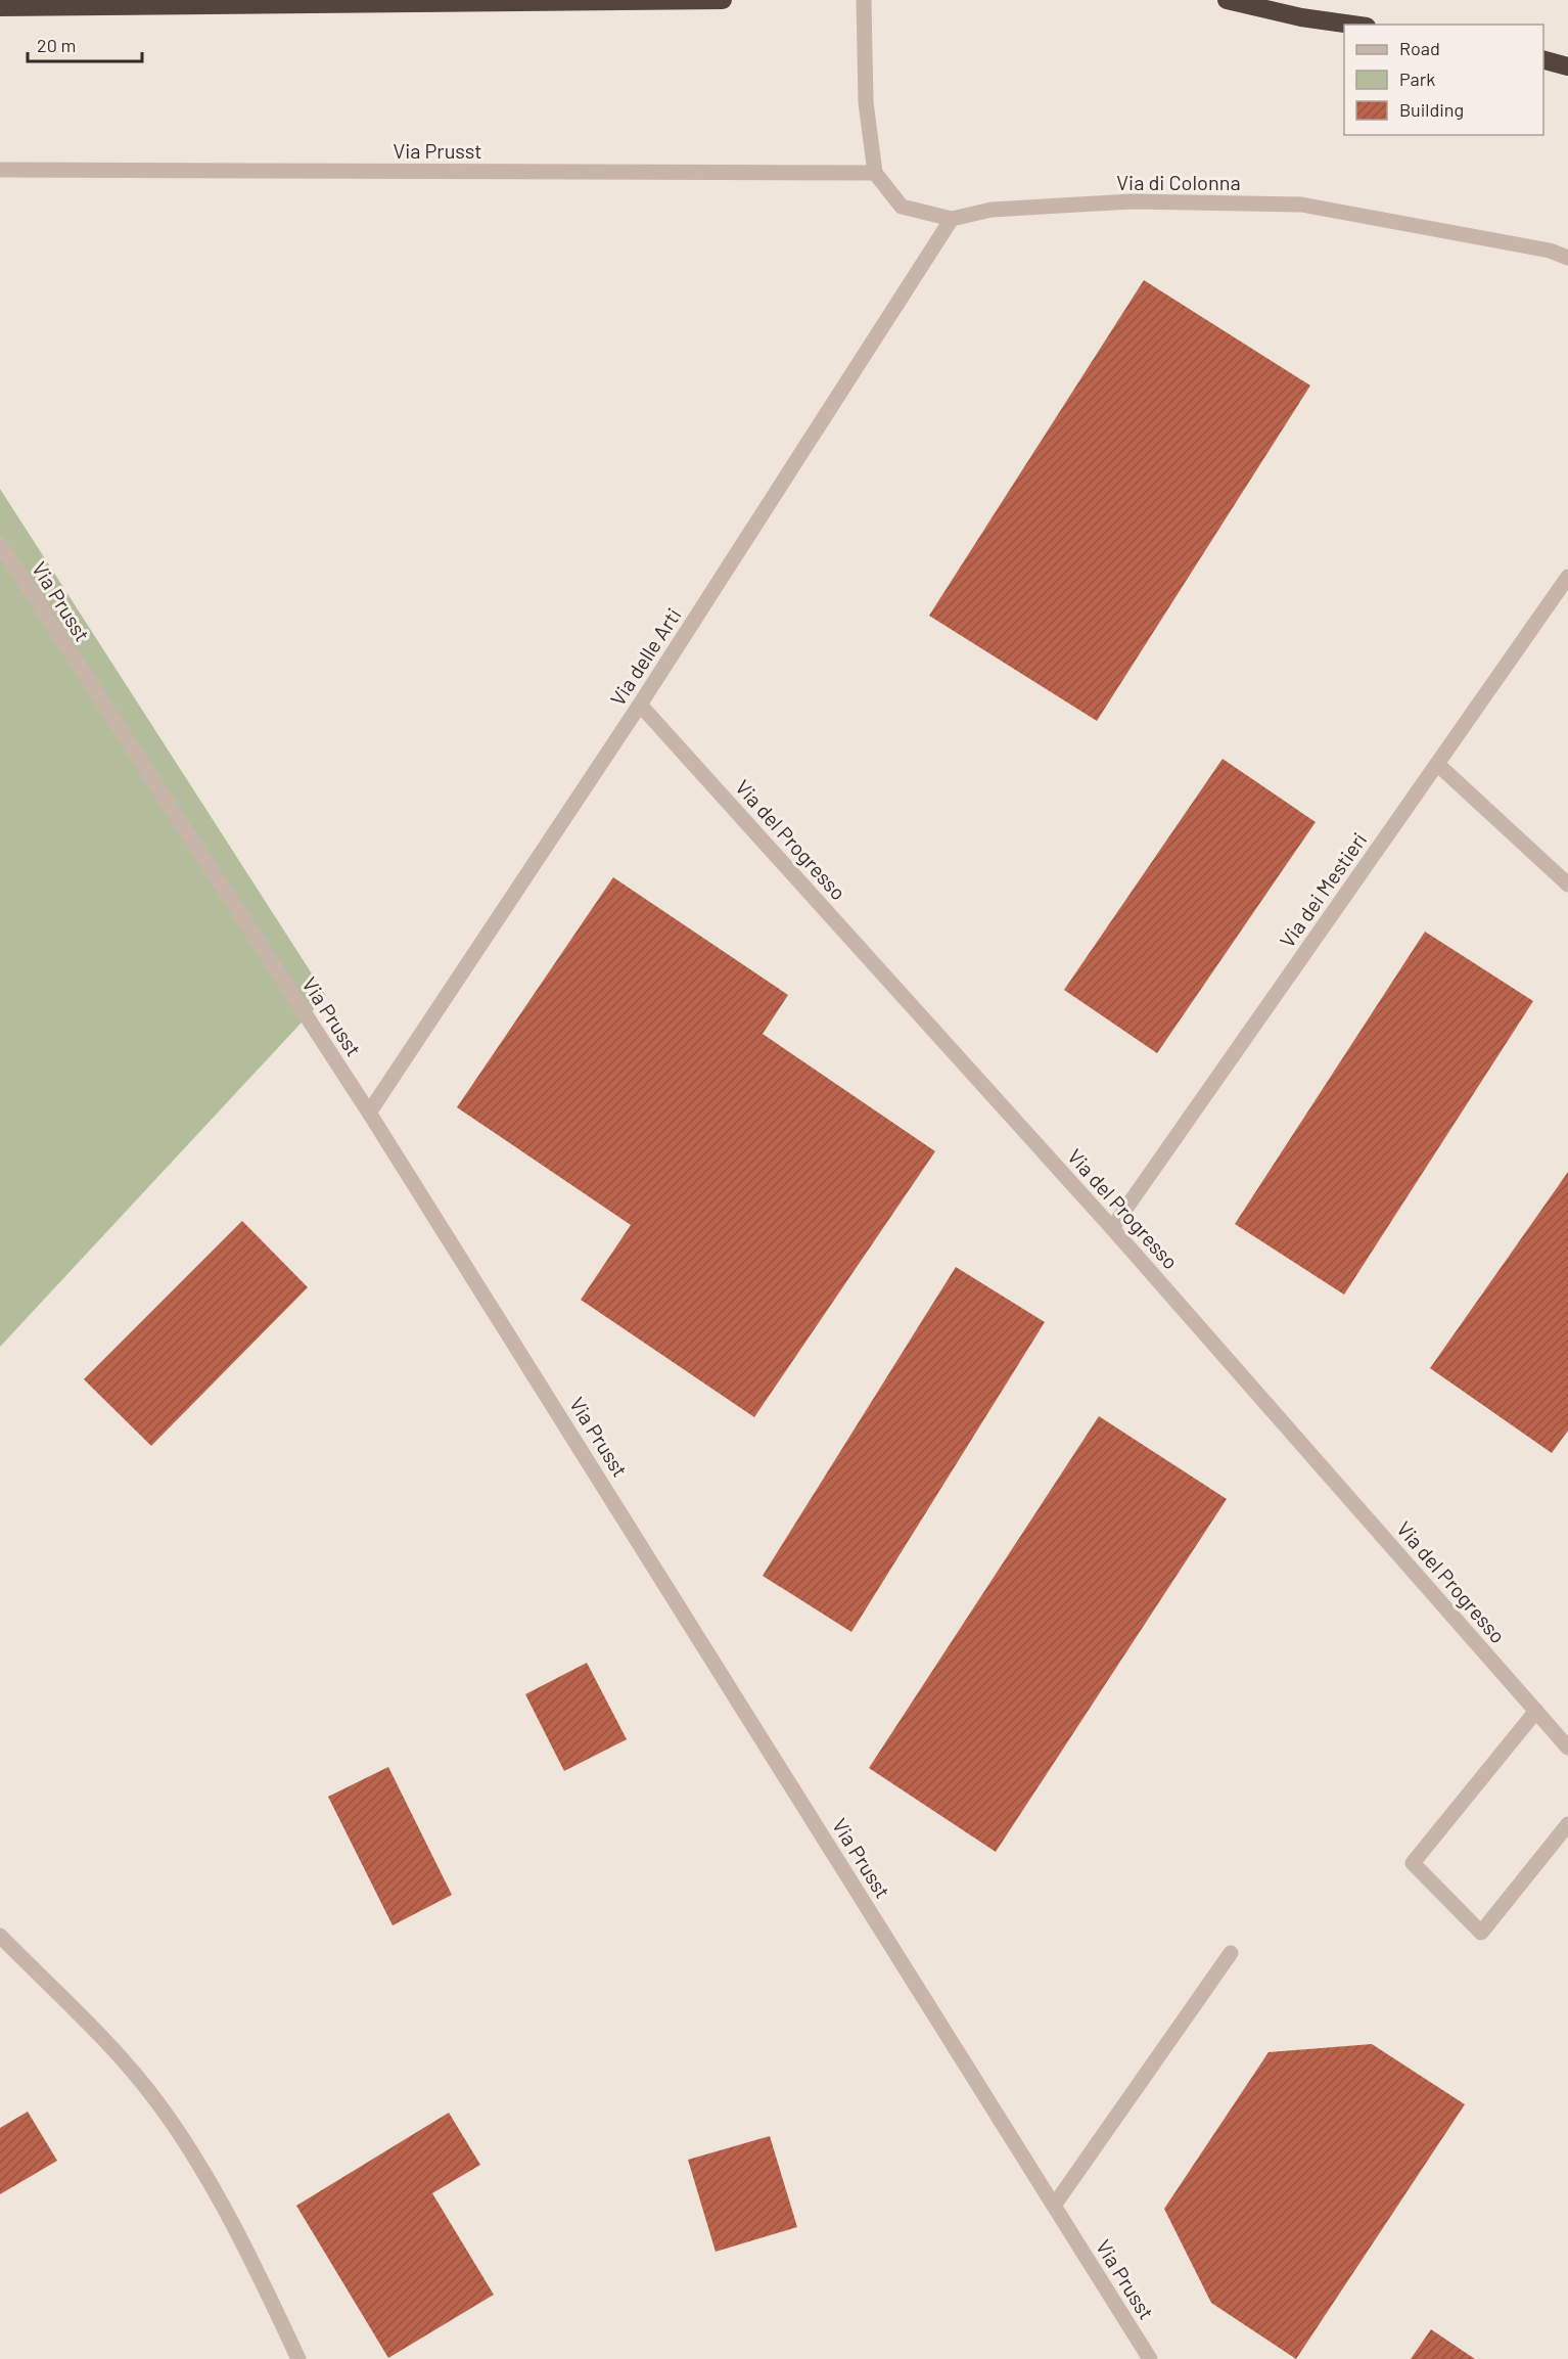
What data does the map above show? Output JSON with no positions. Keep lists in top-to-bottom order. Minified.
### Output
{"streets":{"street":["Via Prusst","Via di Colonna","Via delle Arti","Via del Progresso","Via dei Mestieri"]},"crossings":[["Via Prusst","Via di Colonna"],["Via Prusst","Via delle Arti"],["Via di Colonna","Via delle Arti"],["Via delle Arti","Via del Progresso"],["Via del Progresso","Via dei Mestieri"]],"legend":["Road","Park","Building"],"scale_bar":"20 m"}
